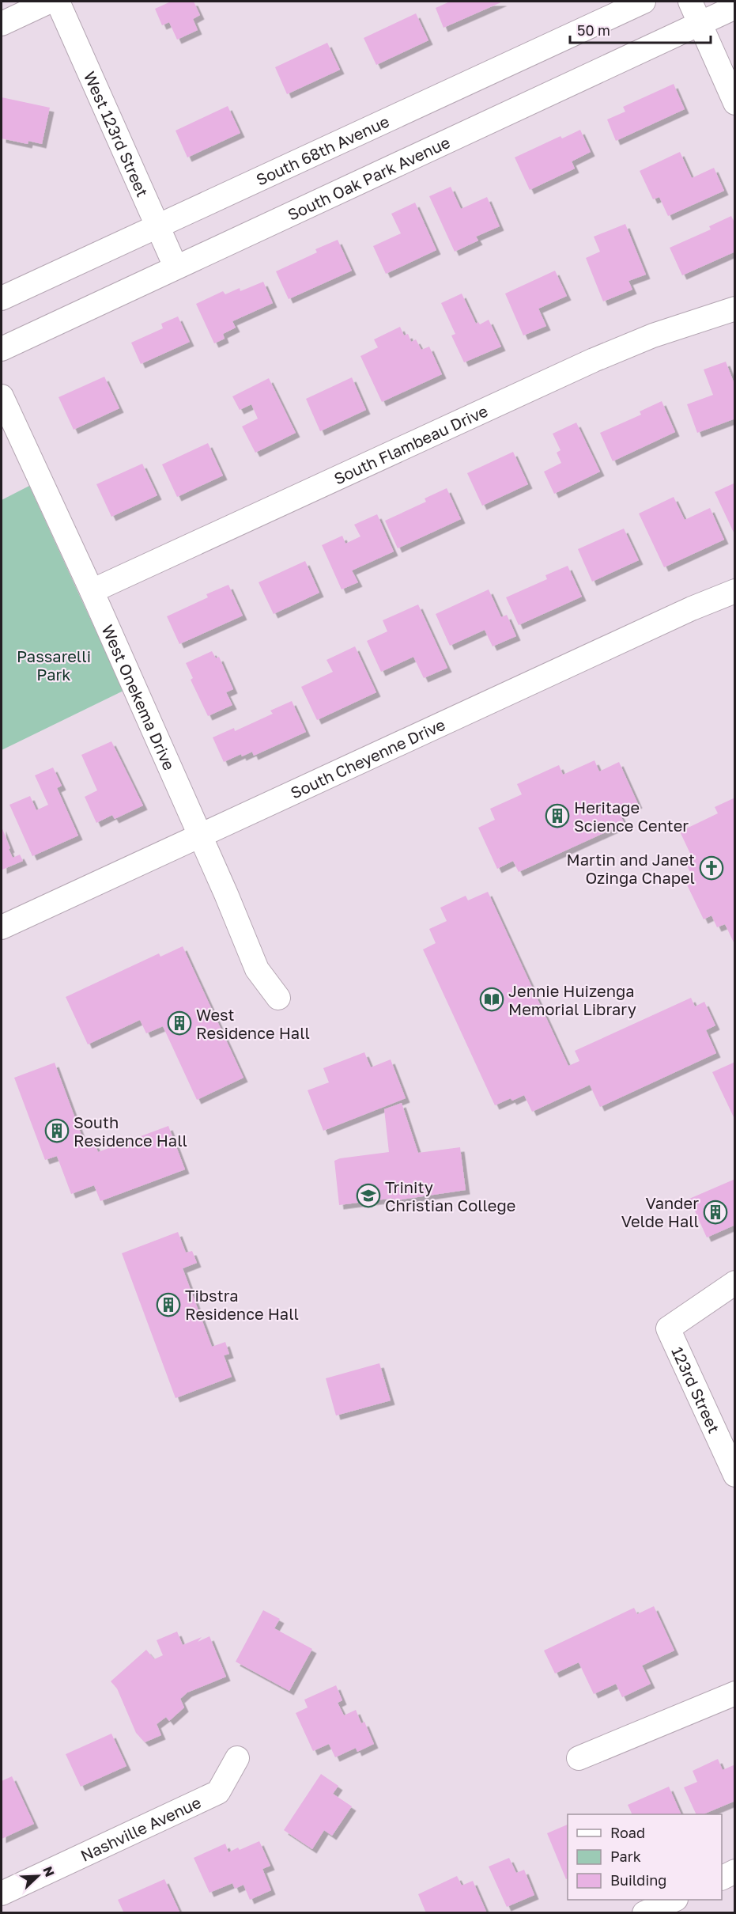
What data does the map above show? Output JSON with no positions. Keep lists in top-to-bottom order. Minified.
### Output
{"streets":{"street":["West 123rd Street","South 68th Avenue","South Oak Park Avenue","South Flambeau Drive","West Onekema Drive","South Cheyenne Drive","123rd Street","Nashville Avenue"]},"crossings":[["West 123rd Street","South 68th Avenue"],["West 123rd Street","South Oak Park Avenue"],["South Flambeau Drive","West Onekema Drive"],["West Onekema Drive","South Cheyenne Drive"]],"parks":["Passarelli Park"],"places":{"building":["Heritage Science Center","West Residence Hall","South Residence Hall","Vander Velde Hall","Tibstra Residence Hall"],"church":["Martin and Janet Ozinga Chapel"],"library":["Jennie Huizenga Memorial Library"],"school or university":["Trinity Christian College"]},"legend":["Road","Park","Building"],"scale_bar":"50 m","north":"top right"}
